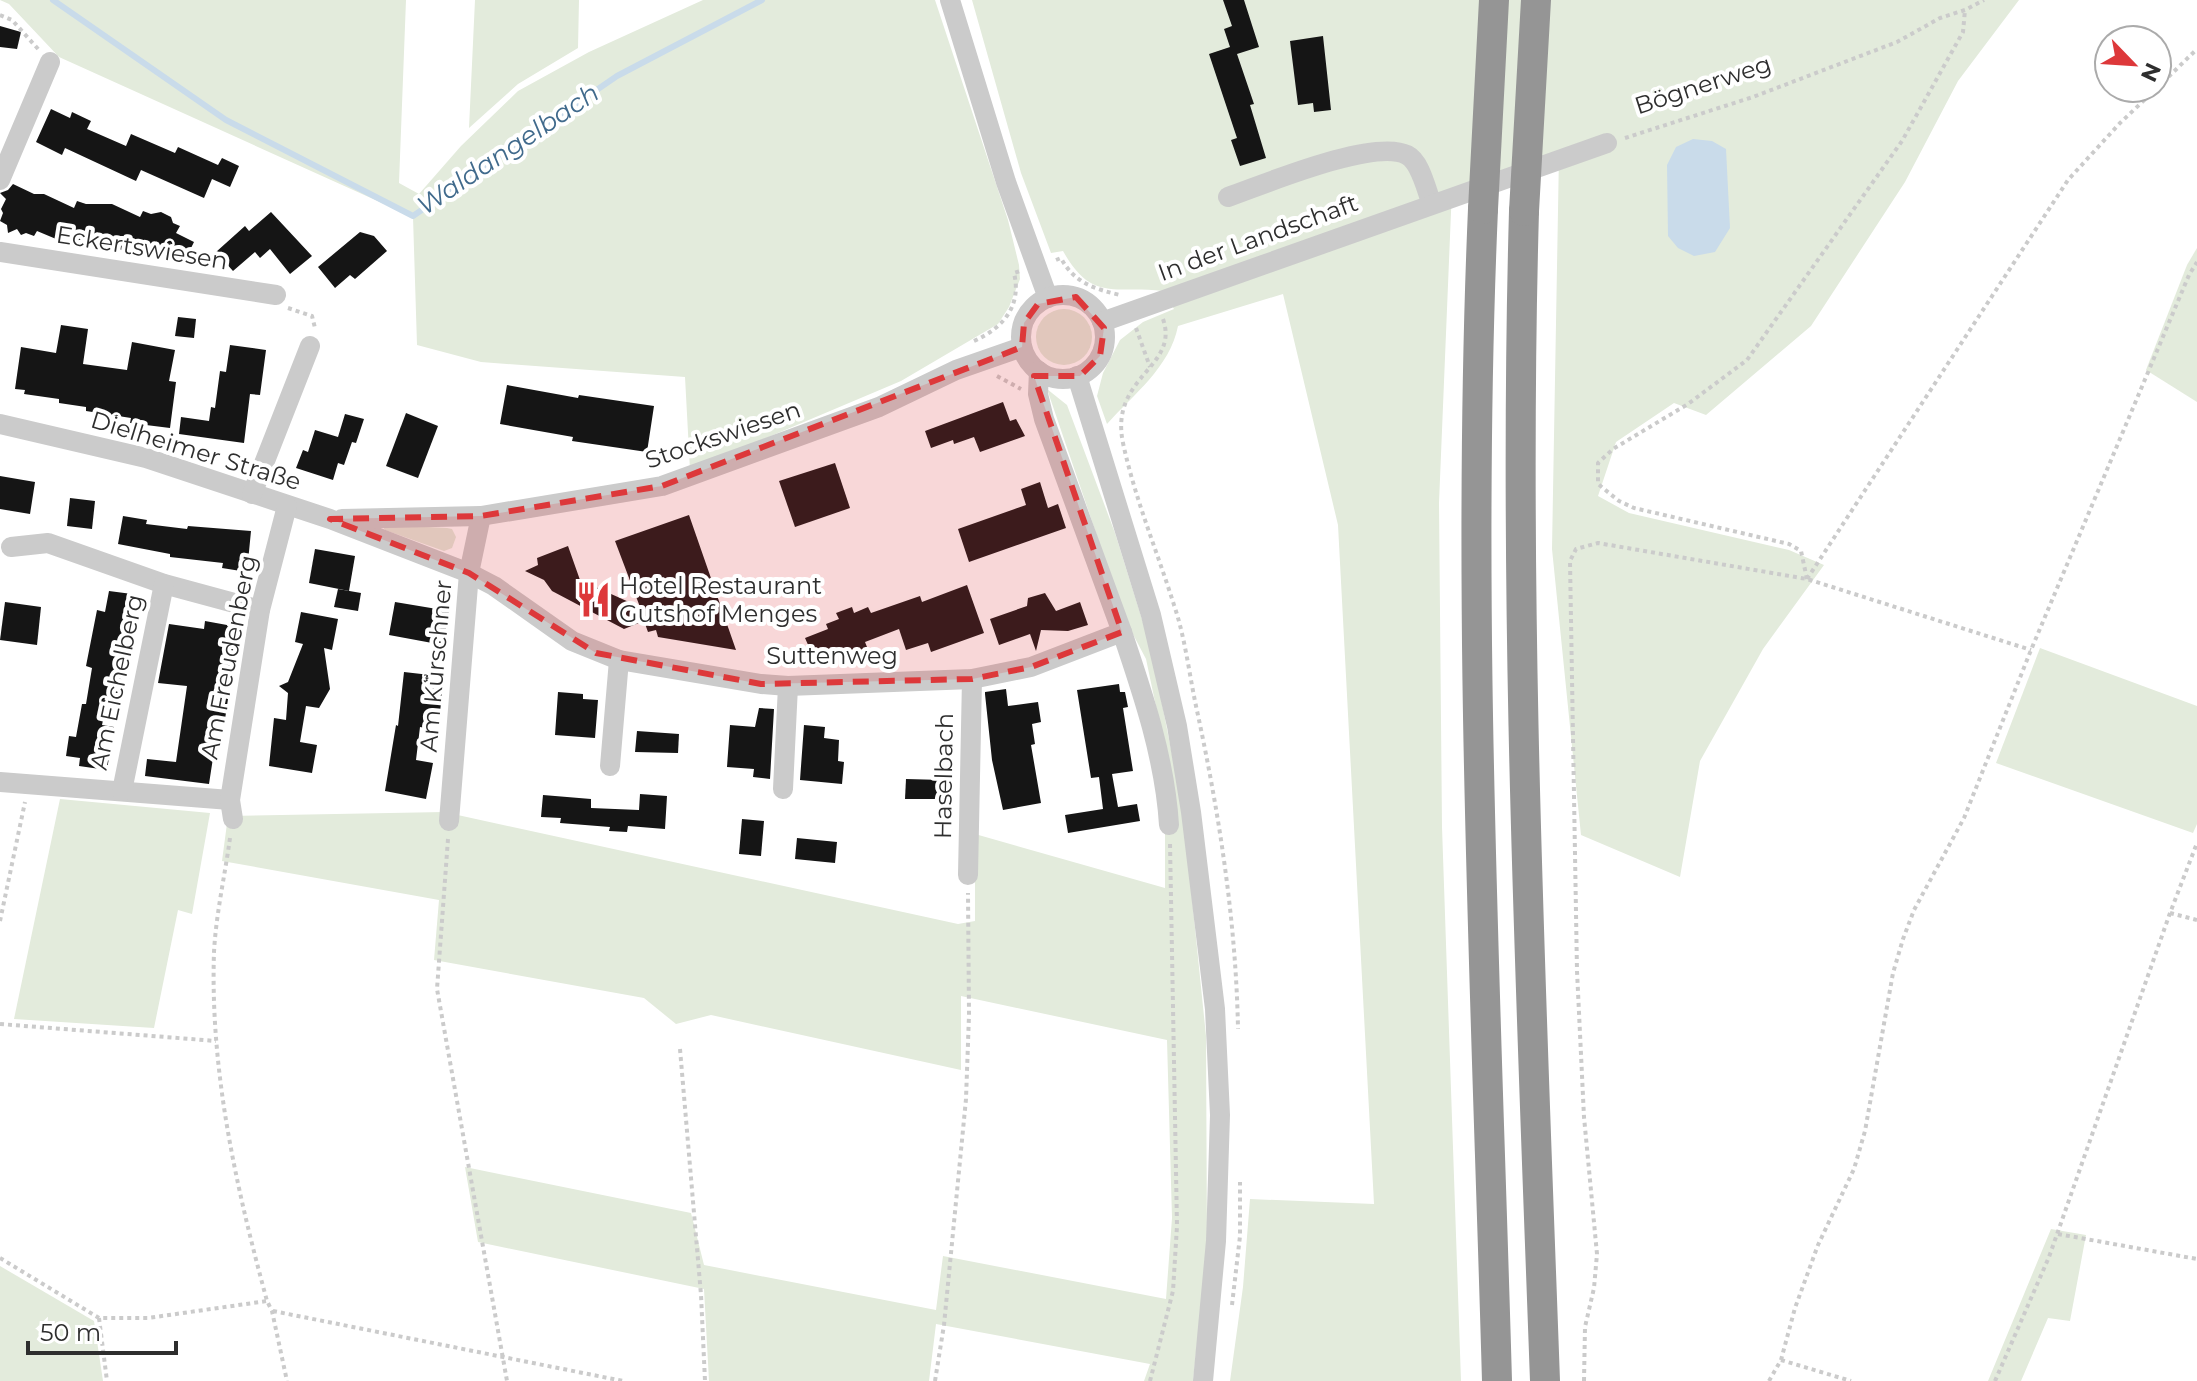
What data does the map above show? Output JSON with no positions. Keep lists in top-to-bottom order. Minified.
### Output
{"streets":{"street":["In der Landschaft","Eckertswiesen","Stockswiesen","Dielheimer Straße","Suttenweg","Am Freudenberg","Am Kürschner","Am Eichelberg","Haselbach"],"path":["Bögnerweg"]},"crossings":[["In der Landschaft","Stockswiesen"],["Stockswiesen","Dielheimer Straße"],["Stockswiesen","Suttenweg"],["Stockswiesen","Am Kürschner"],["Dielheimer Straße","Suttenweg"],["Dielheimer Straße","Am Freudenberg"],["Suttenweg","Am Kürschner"],["Suttenweg","Haselbach"]],"water":["Waldangelbach"],"places":{"restaurant":["Hotel Restaurant Gutshof Menges"]},"scale_bar":"50 m","north":"bottom right"}
